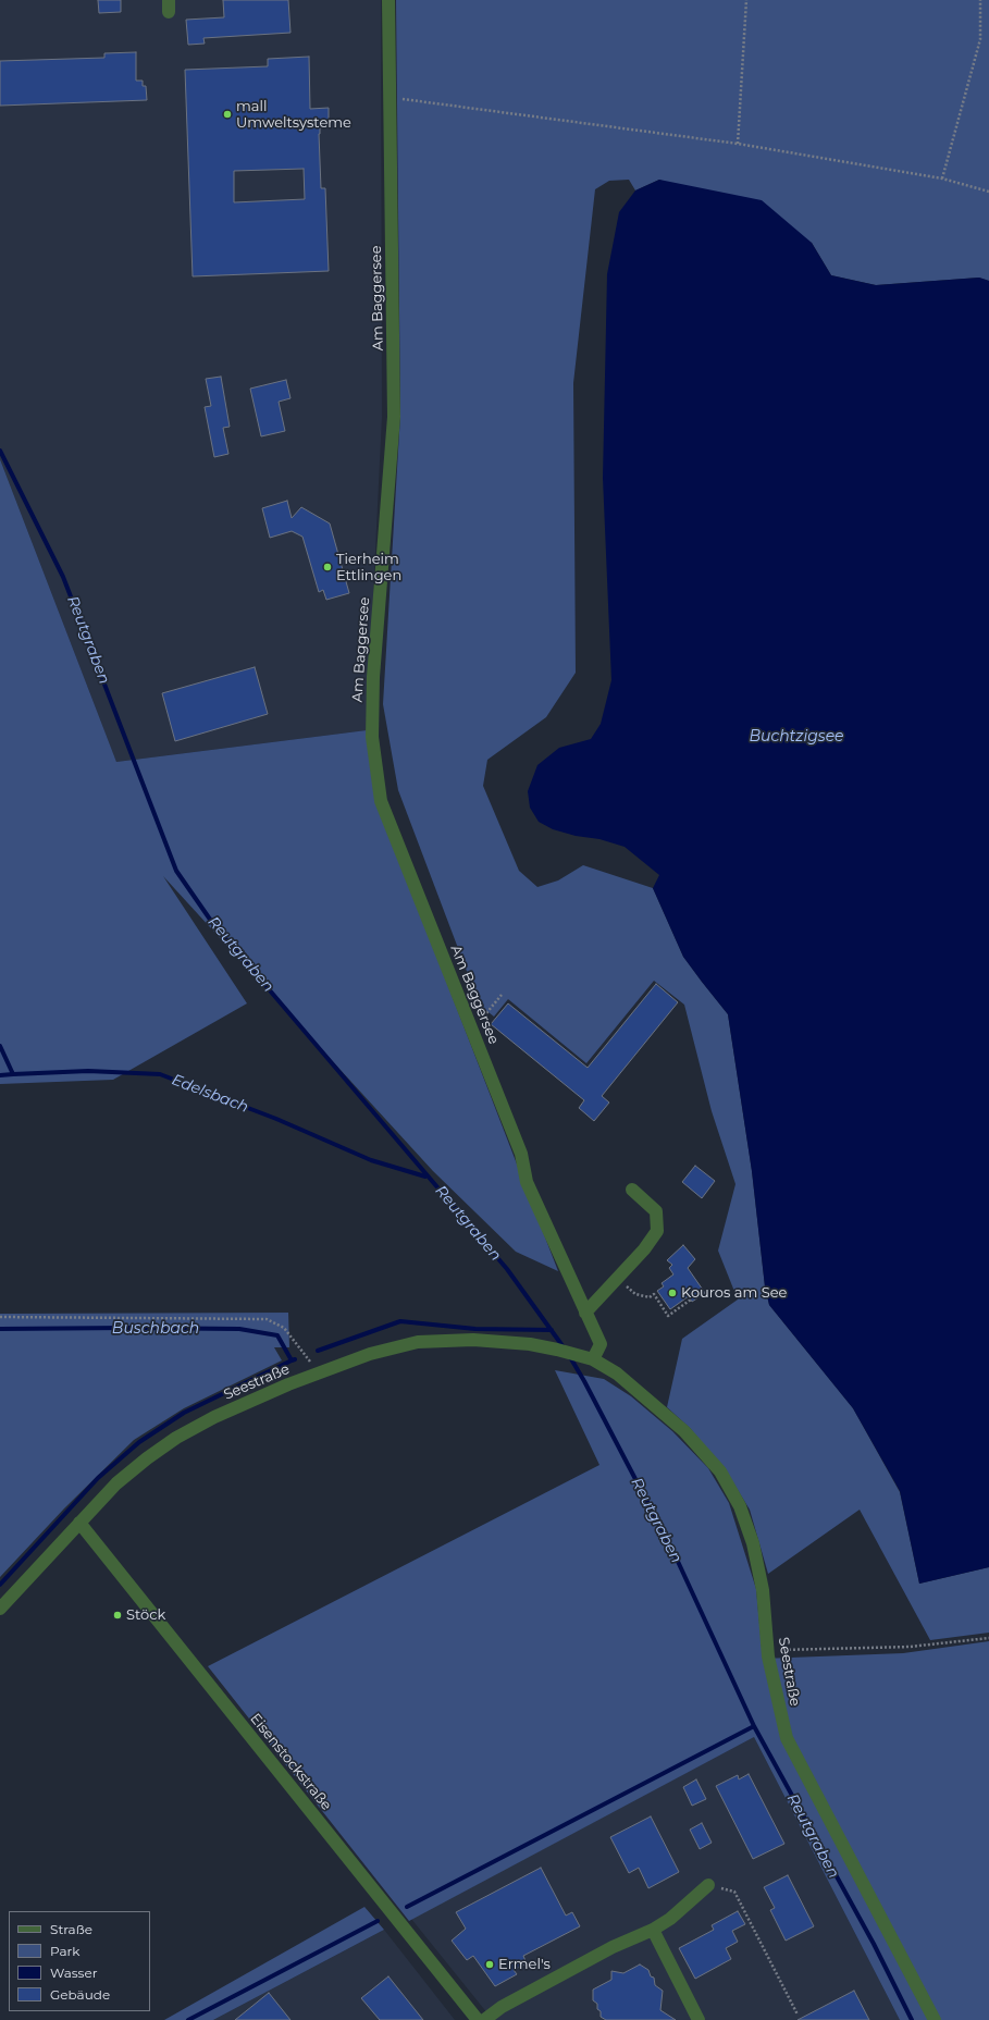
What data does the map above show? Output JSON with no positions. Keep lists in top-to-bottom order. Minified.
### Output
{"streets":{"street":["Am Baggersee","Seestraße","Eisenstockstraße"]},"crossings":[["Seestraße","Eisenstockstraße"]],"water":["Reutgraben","Buchtzigsee","Edelsbach","Buschbach"],"places":["mall Umweltsysteme","Tierheim Ettlingen","Kouros am See","Stöck","Ermel's"],"legend":["Straße","Park","Wasser","Gebäude"]}
